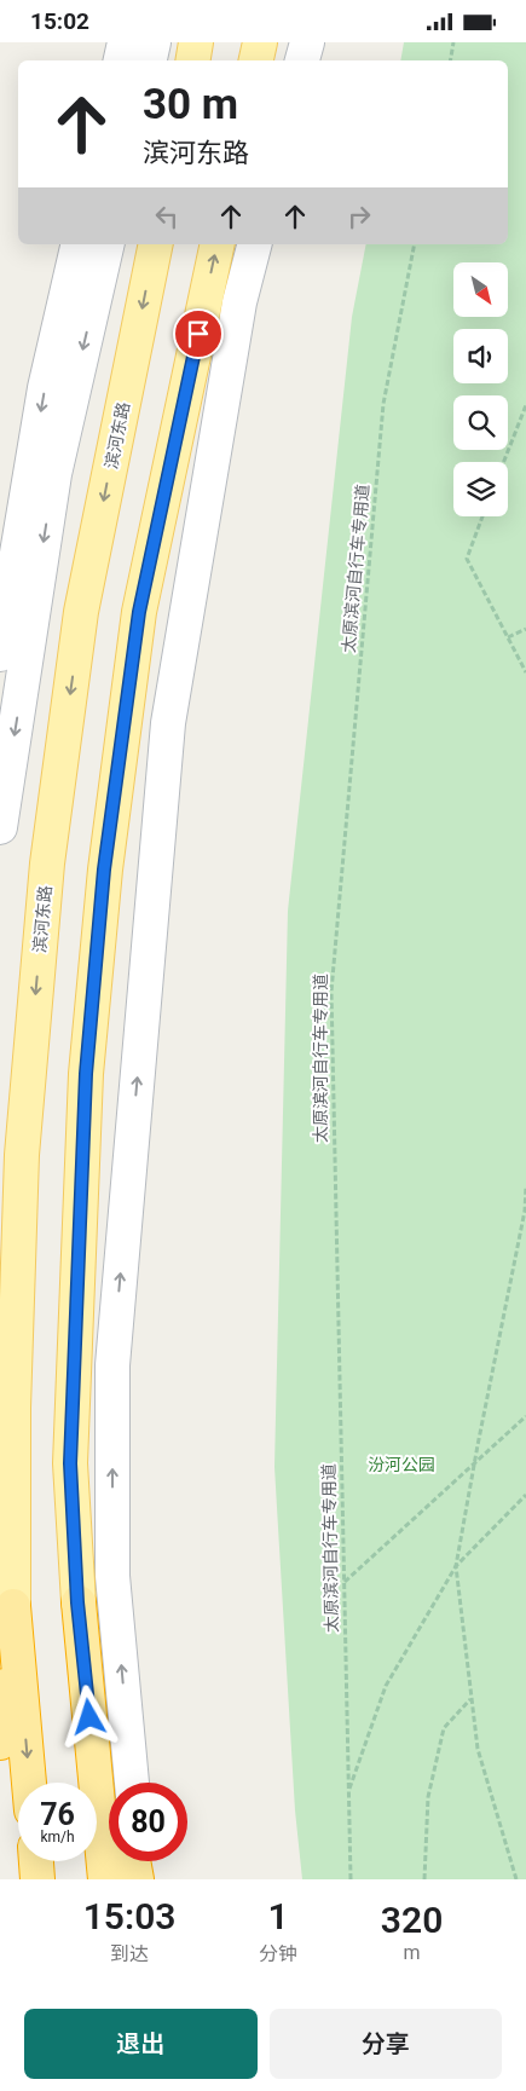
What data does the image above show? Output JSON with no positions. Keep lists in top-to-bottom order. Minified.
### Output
{"streets":{"main road":["滨河东路"],"path":["太原滨河自行车专用道"]},"parks":["汾河公园"],"north":"bottom right","page":{"status":"15:02","turn":["30 m","滨河东路"],"speed":"76 km/h","limit":"80","eta":["15:03","到达","1","分钟","320","m"],"buttons":["退出","分享"]}}
